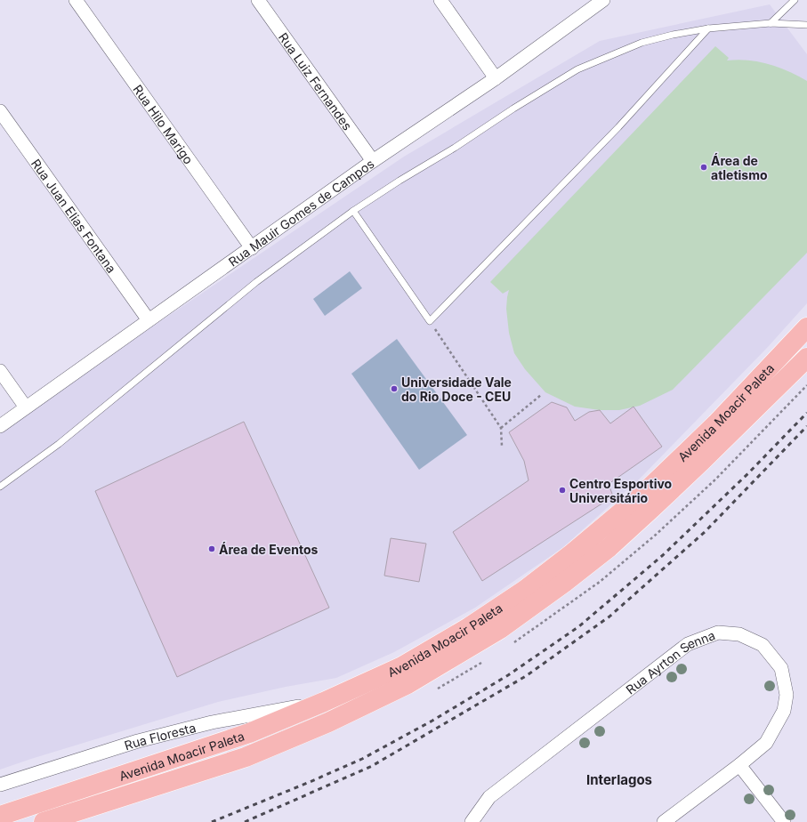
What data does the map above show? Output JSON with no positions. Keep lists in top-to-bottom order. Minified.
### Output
{"streets":{"main road":["Avenida Moacir Paleta"],"street":["Rua Luiz Fernandes","Rua Hilo Marigo","Rua Mauir Gomes de Campos","Rua Juan Elias Fontana","Rua Ayrton Senna","Rua Floresta"]},"crossings":[["Rua Luiz Fernandes","Rua Mauir Gomes de Campos"],["Rua Hilo Marigo","Rua Mauir Gomes de Campos"],["Rua Mauir Gomes de Campos","Rua Juan Elias Fontana"],["Avenida Moacir Paleta","Rua Floresta"]],"districts":["Interlagos"],"places":["Área de atletismo","Universidade Vale do Rio Doce - CEU","Centro Esportivo Universitário","Área de Eventos"]}
